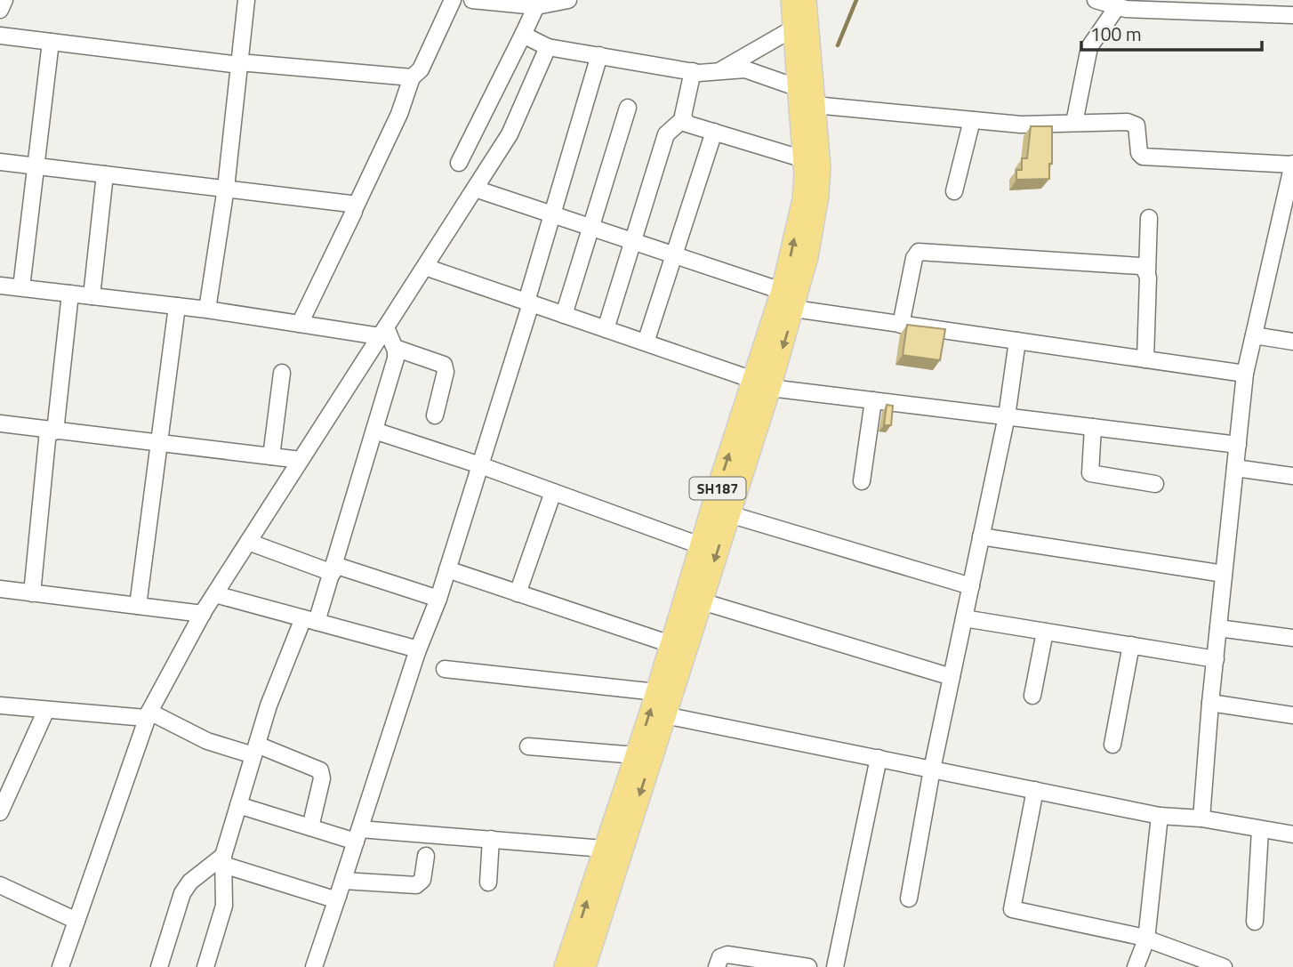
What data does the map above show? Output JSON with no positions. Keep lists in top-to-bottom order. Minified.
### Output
{"streets":{"main road":["SH187"]},"scale_bar":"100 m"}
